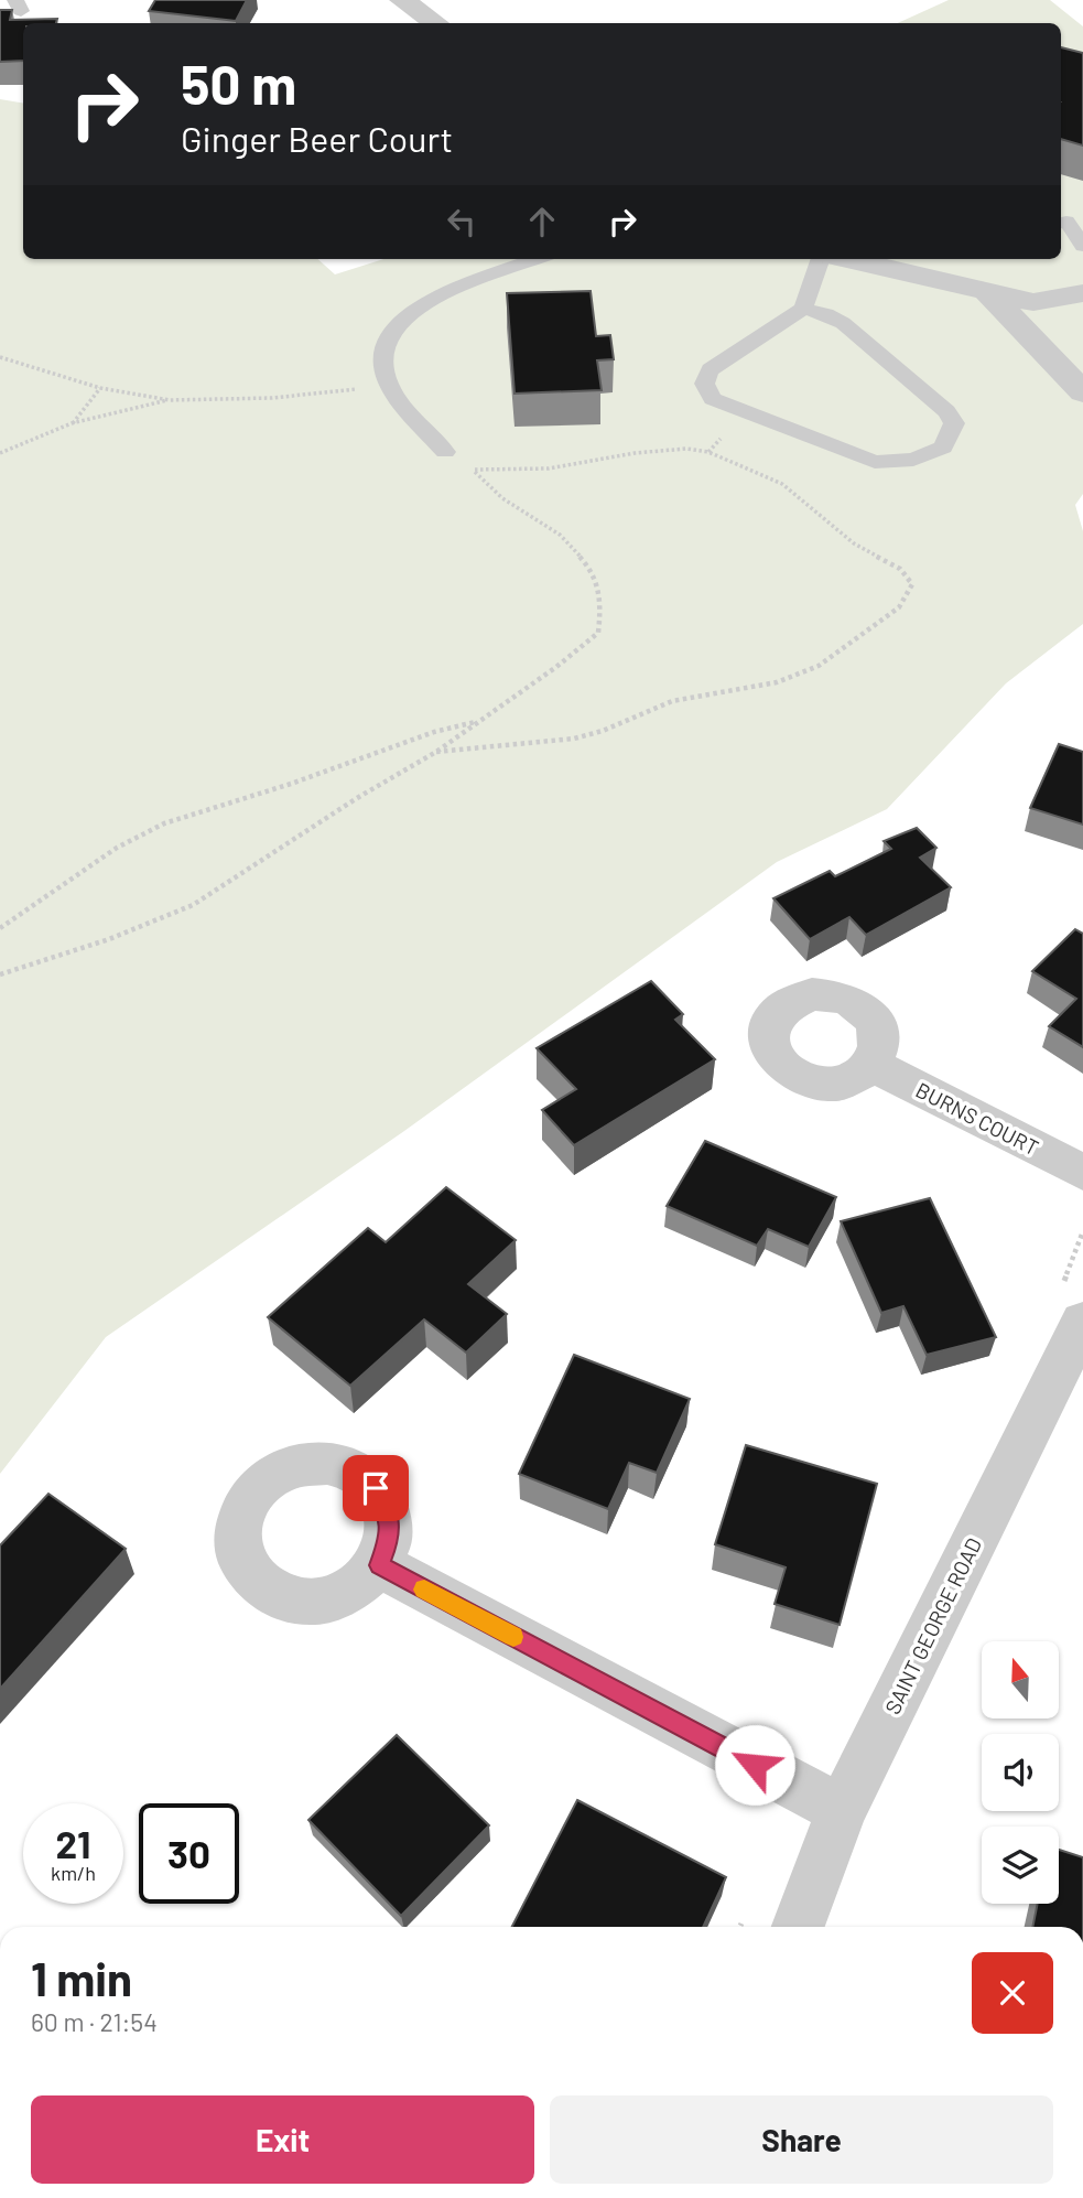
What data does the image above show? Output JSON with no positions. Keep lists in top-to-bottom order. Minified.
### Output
{"streets":{"street":["BURNS COURT","SAINT GEORGE ROAD"]},"north":"top","page":{"turn":["50 m","Ginger Beer Court"],"speed":"21 km/h","limit":"30","heading":["1 min","60 m · 21:54"],"buttons":["Exit","Share"]}}
